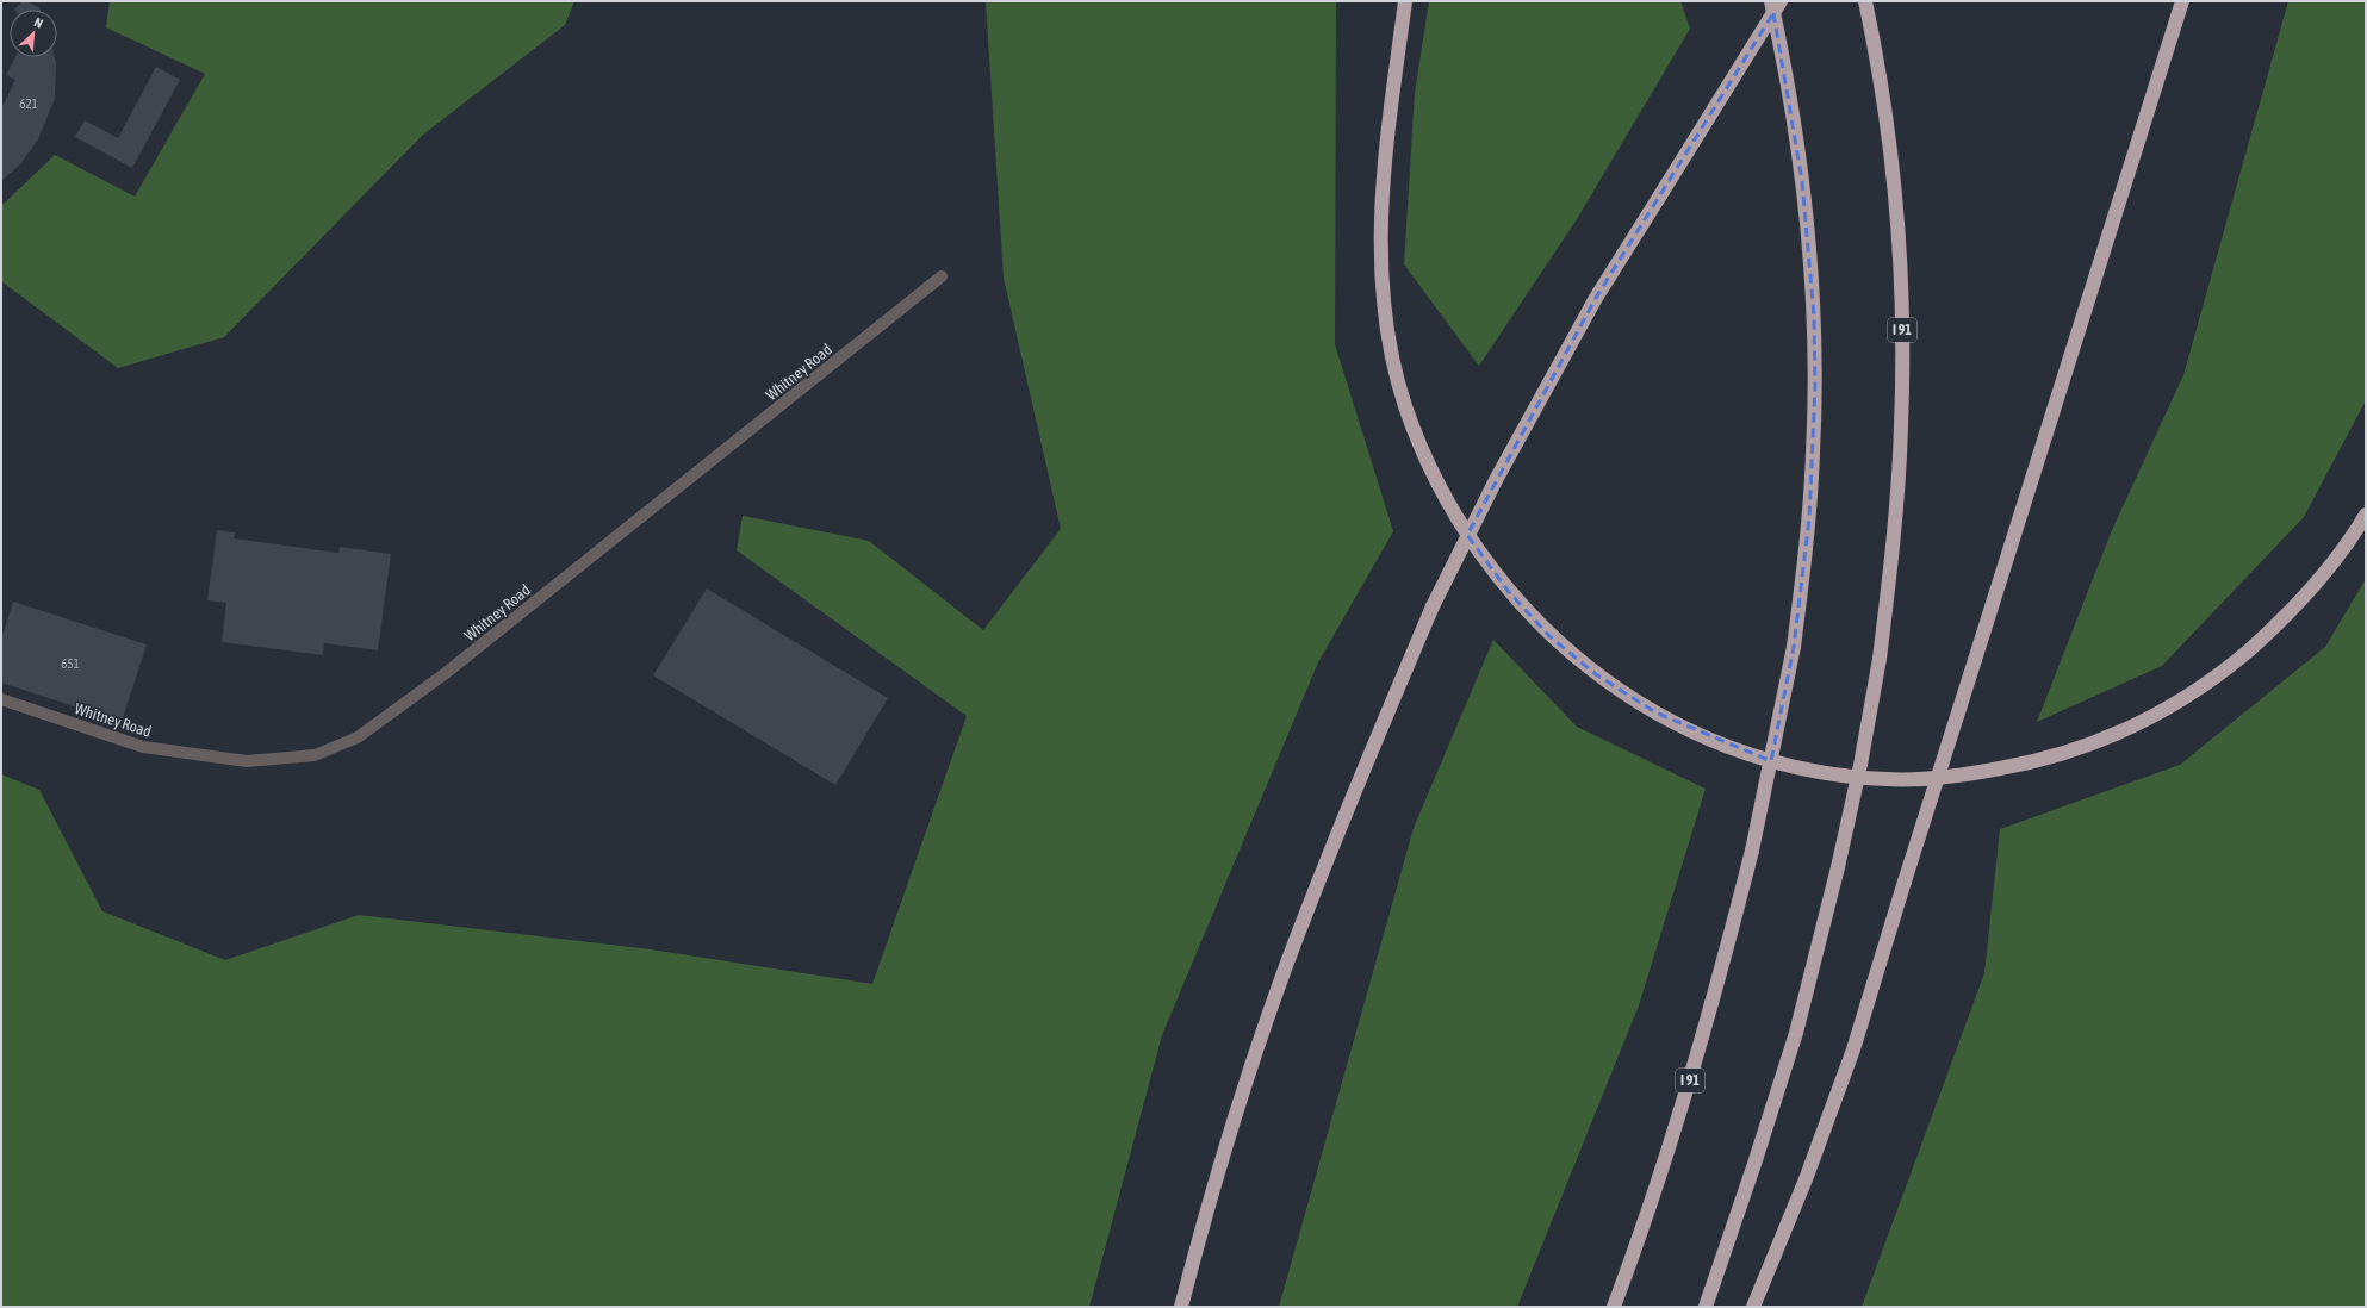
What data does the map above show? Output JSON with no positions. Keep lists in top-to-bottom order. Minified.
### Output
{"streets":{"highway":["I 91"],"street":["Whitney Road"]},"house_numbers":["621","651"],"north":"top right"}
